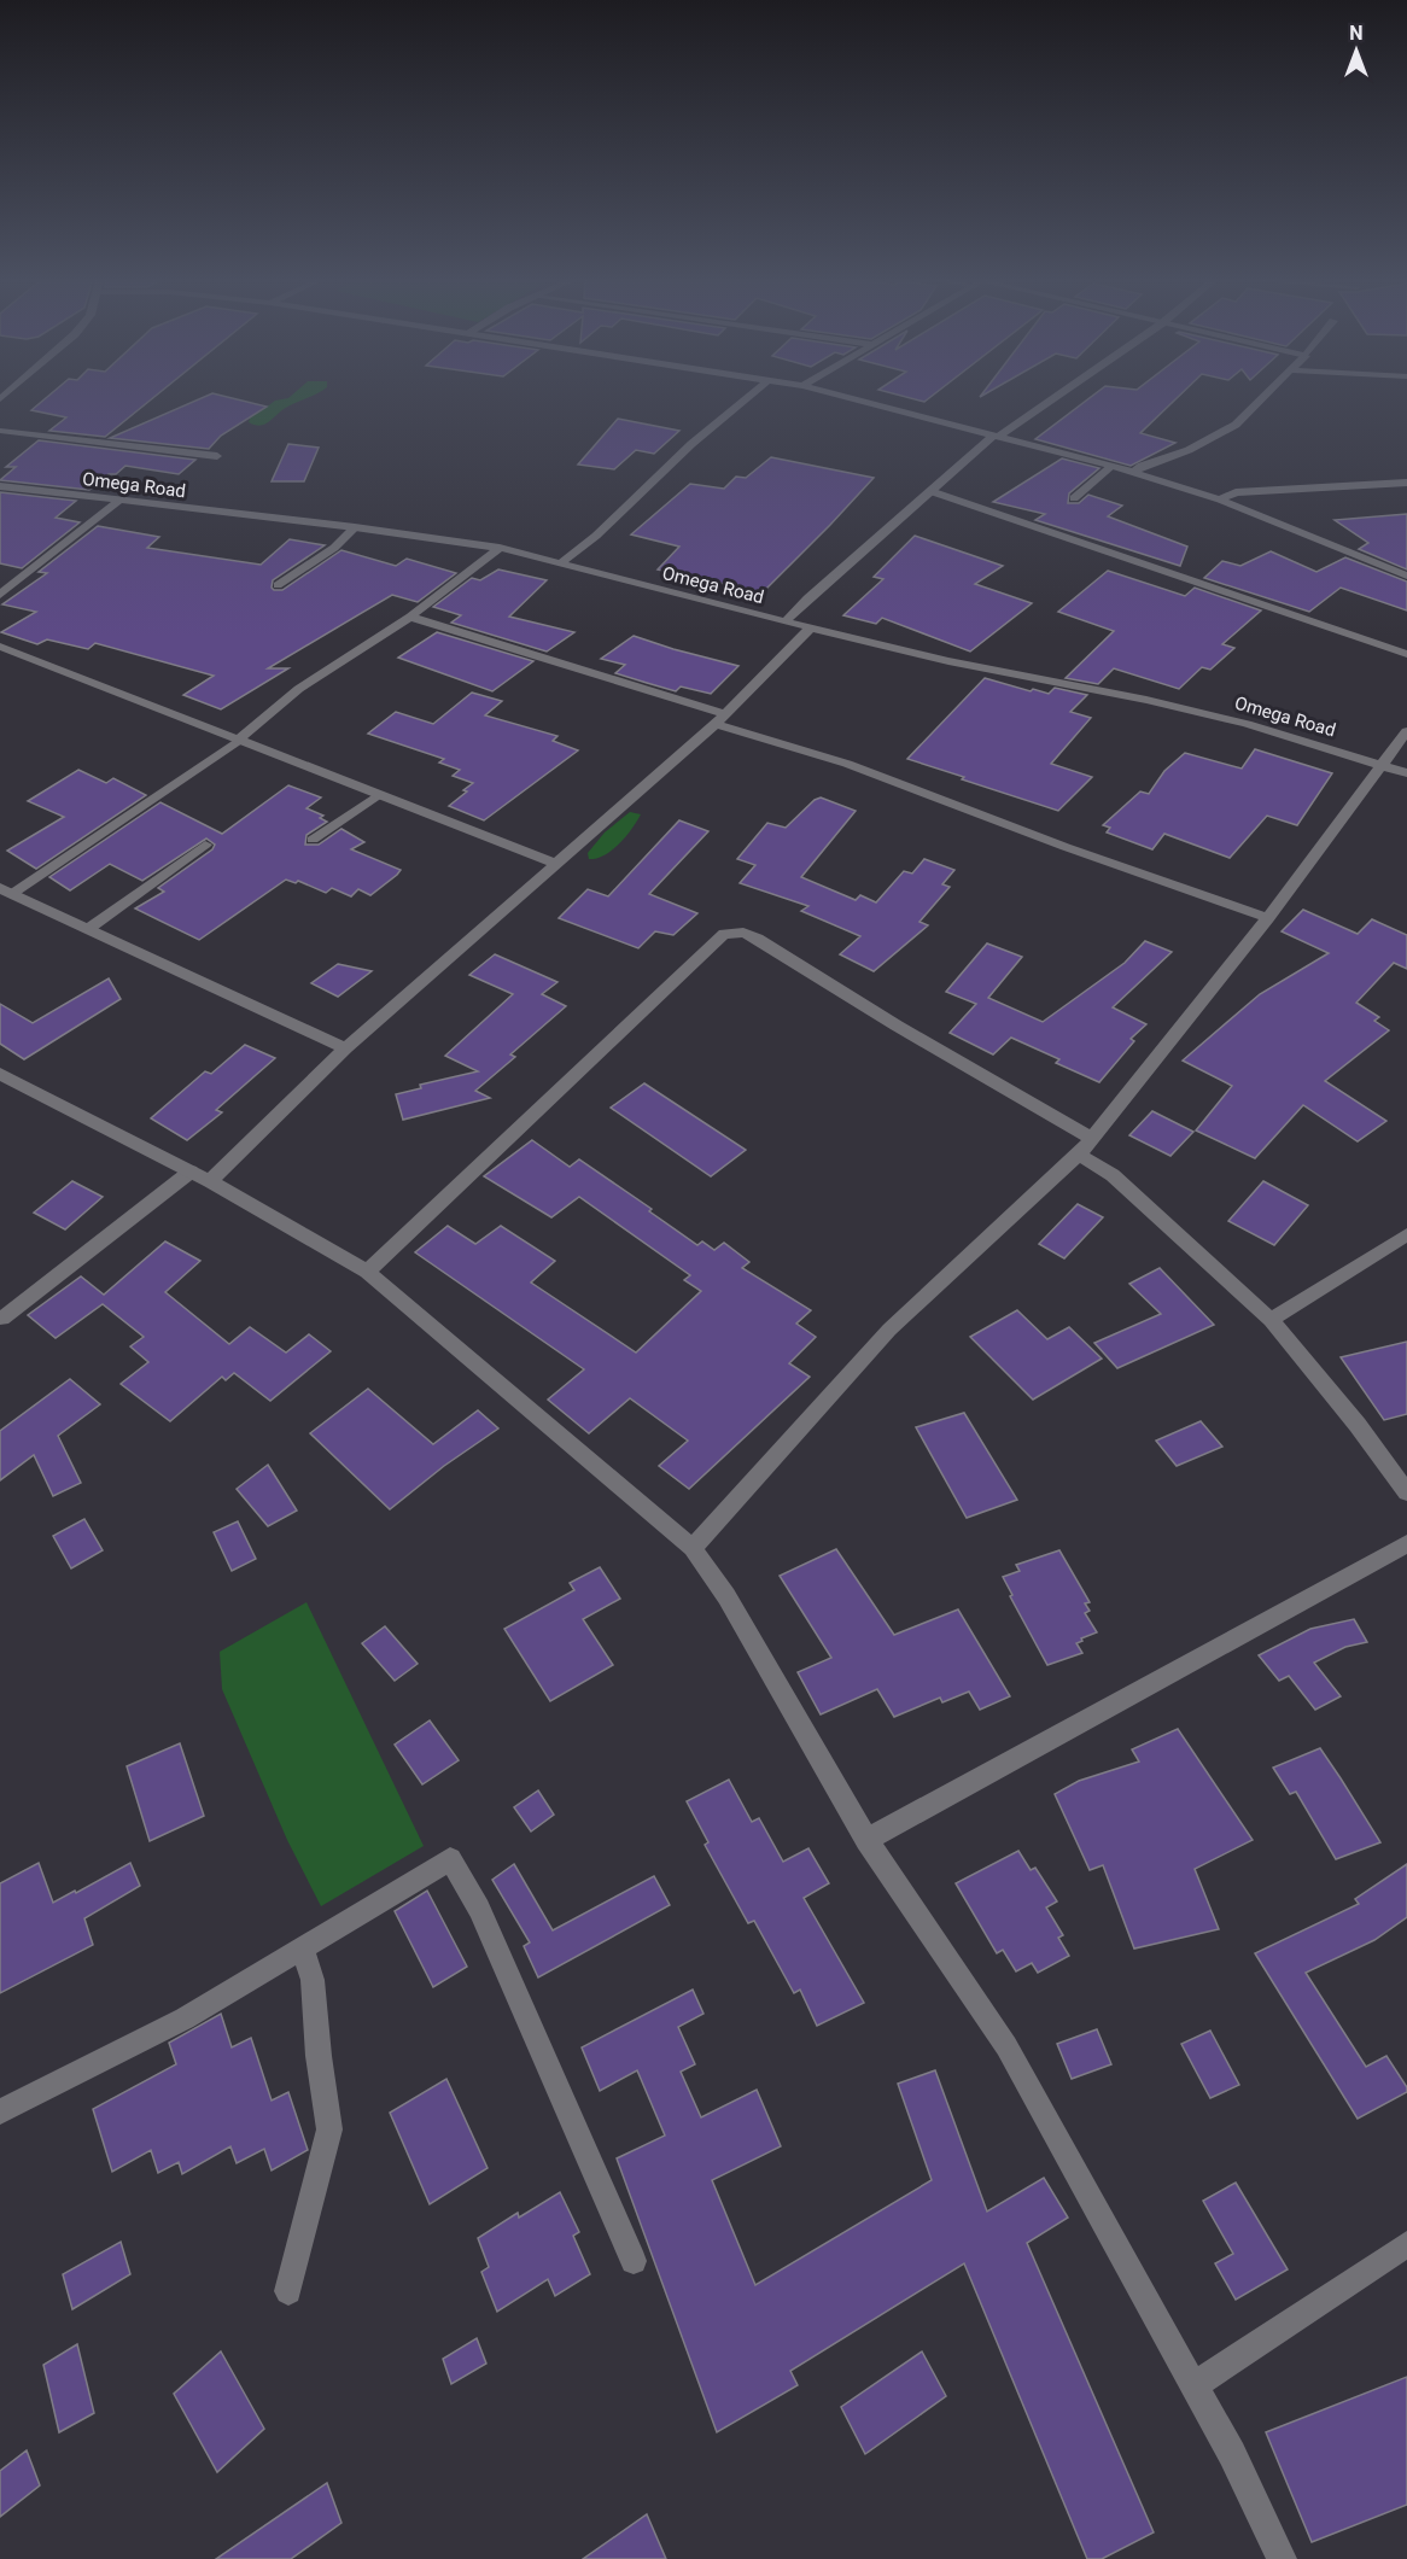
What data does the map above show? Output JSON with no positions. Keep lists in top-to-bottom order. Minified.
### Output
{"streets":{"street":["Omega Road"]},"north":"top"}
